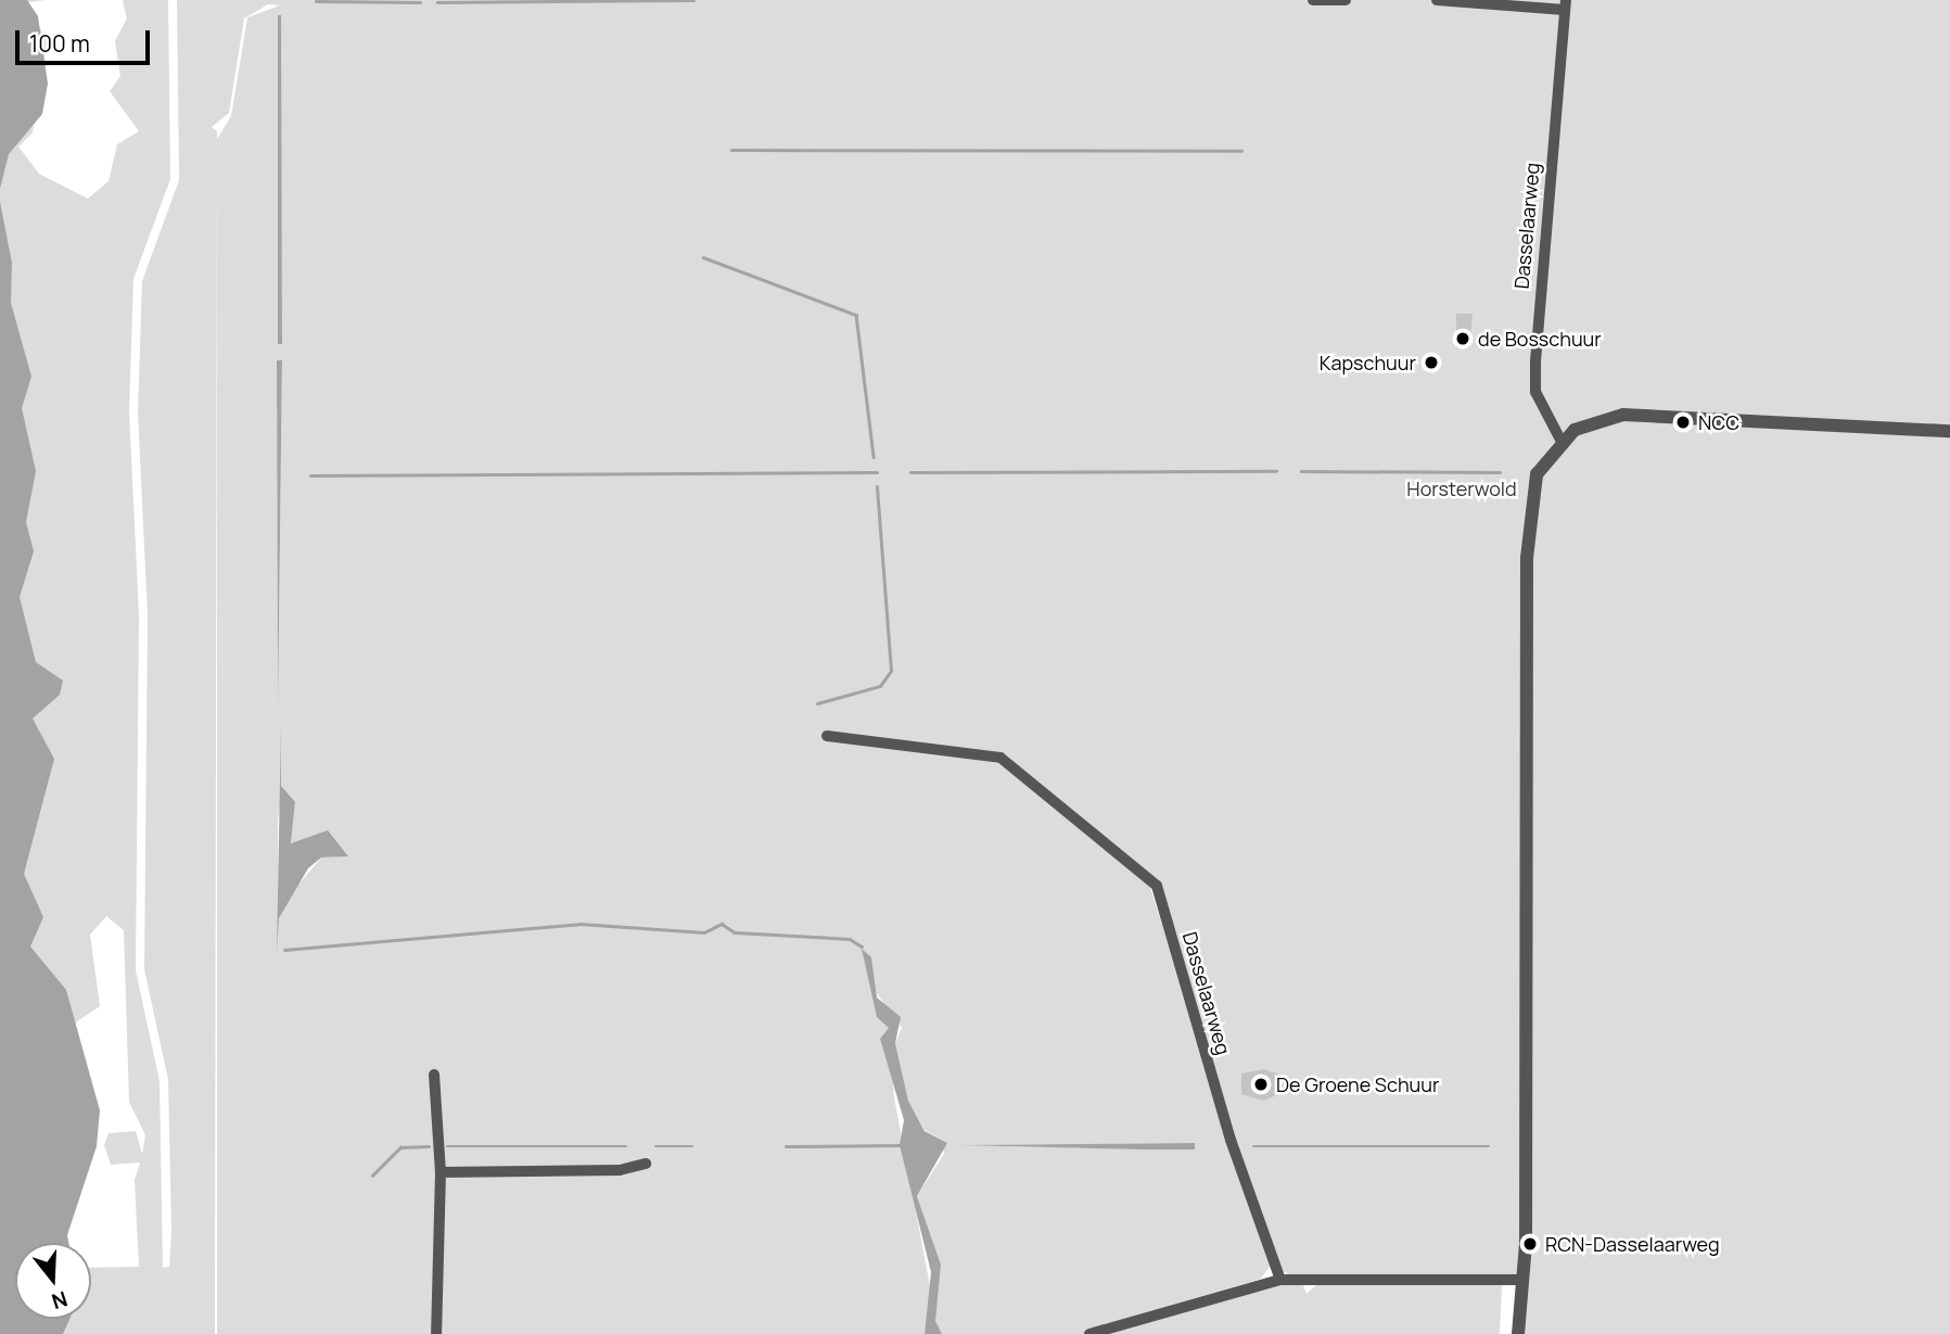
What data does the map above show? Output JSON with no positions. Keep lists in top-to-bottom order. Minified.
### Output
{"streets":{"street":["Dasselaarweg"]},"parks":["Horsterwold"],"places":["de Bosschuur","Kapschuur","NCC","De Groene Schuur","RCN-Dasselaarweg"],"scale_bar":"100 m","north":"bottom"}
